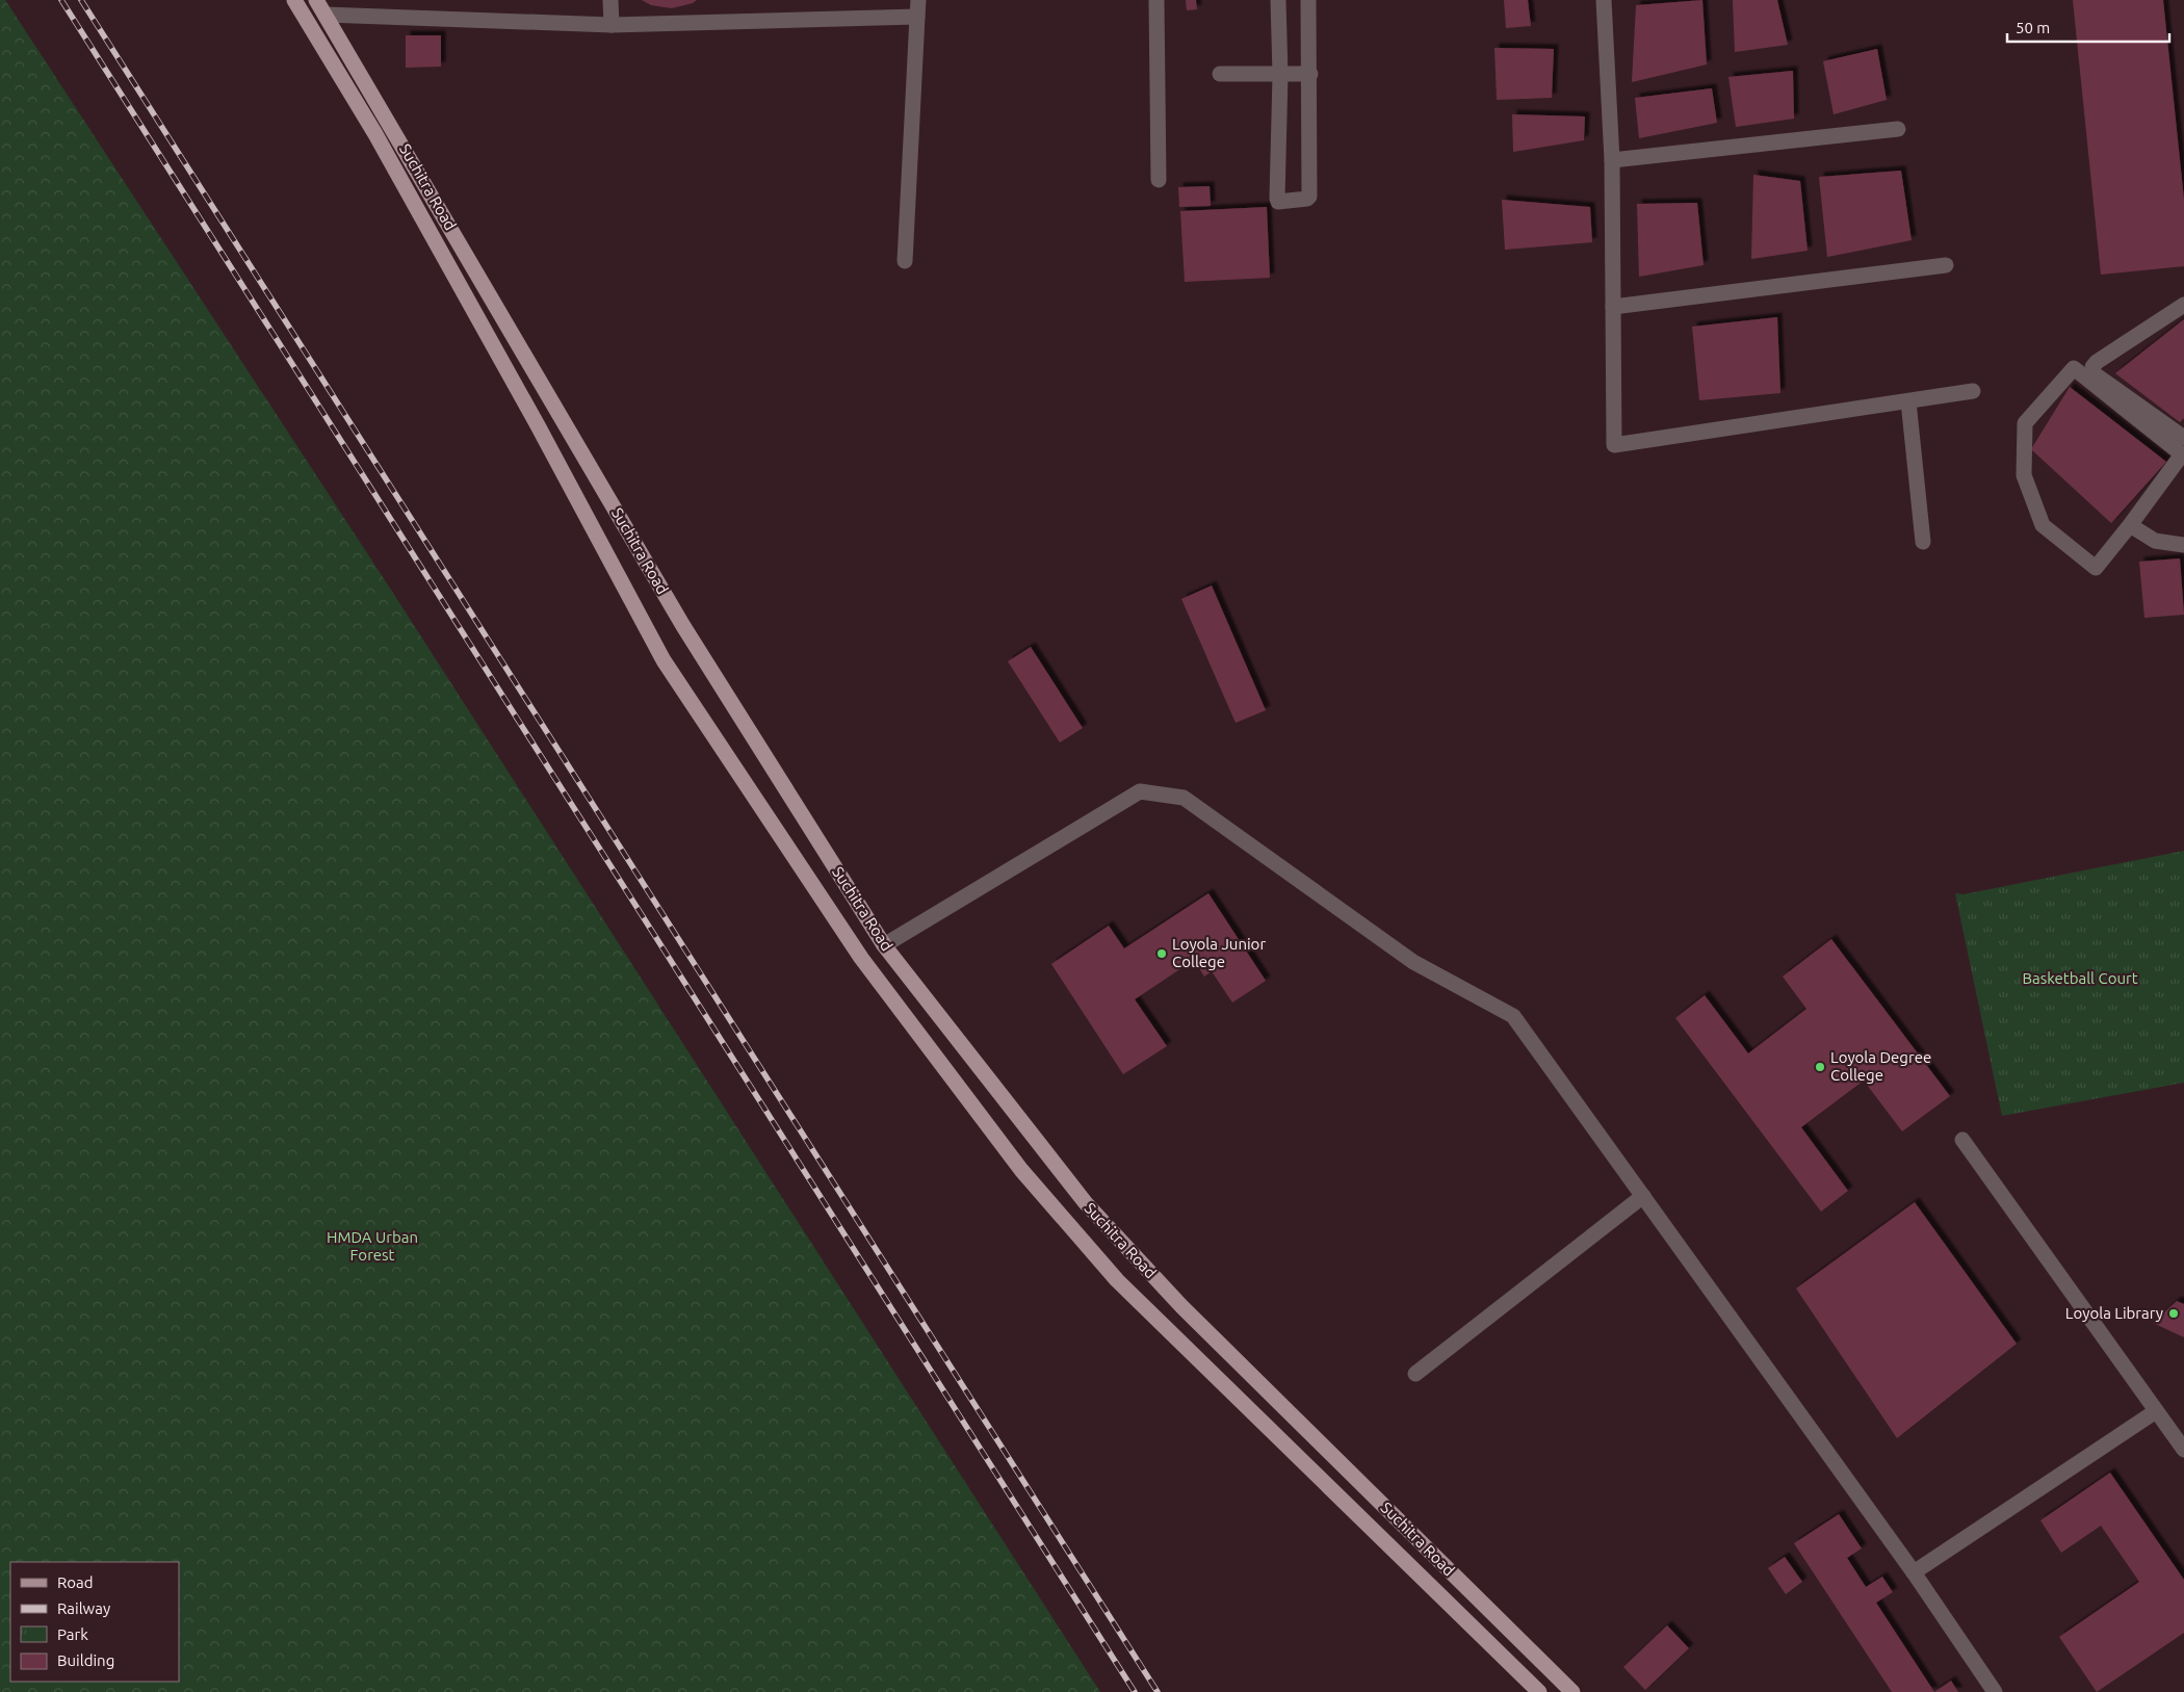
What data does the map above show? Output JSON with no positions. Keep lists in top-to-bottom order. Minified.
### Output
{"streets":{"main road":["Suchitra Road"]},"parks":["Basketball Court","HMDA Urban Forest"],"places":["Loyola Junior College","Loyola Degree College","Loyola Library"],"legend":["Road","Railway","Park","Building"],"scale_bar":"50 m"}
